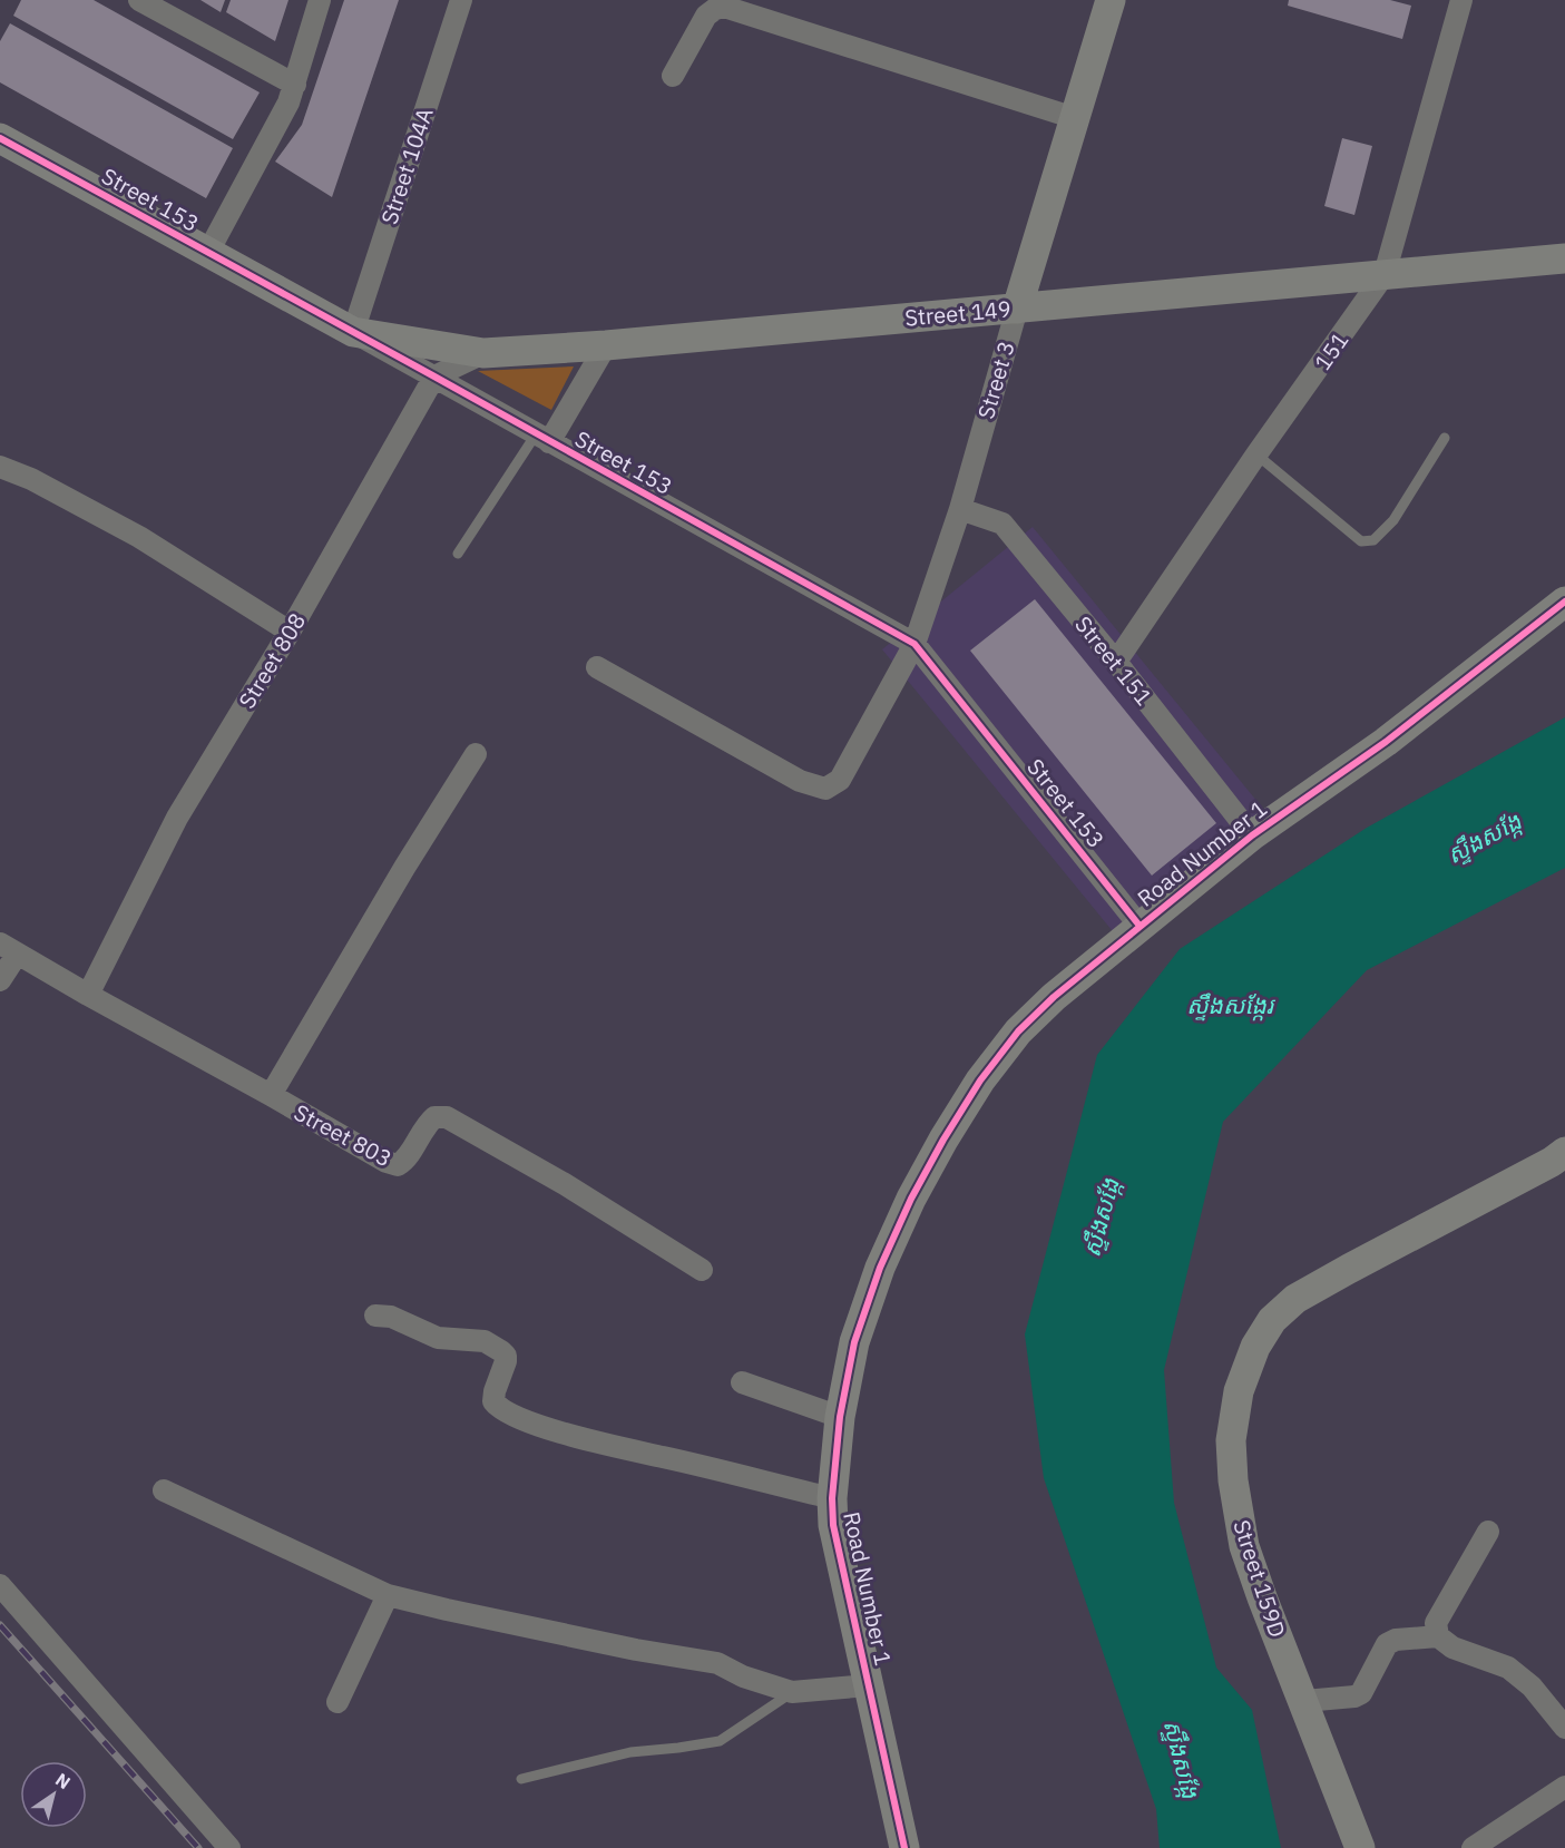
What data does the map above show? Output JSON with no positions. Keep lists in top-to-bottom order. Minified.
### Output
{"streets":{"street":["Street 104A","Street 153","Street 149","151","Street 3","Street 808","Street 151","Road Number 1","Street 803","Street 159D"]},"crossings":[["Street 104A","Street 153"],["Street 104A","Street 149"],["Street 153","Street 149"],["Street 153","Street 3"],["Street 153","Street 808"],["Street 153","Road Number 1"],["Street 149","151"],["Street 149","Street 3"],["151","Street 151"],["Street 3","Street 151"],["Street 808","Street 803"],["Street 151","Road Number 1"]],"water":["ស្ទឹងសង្កែ","ស្ទឹងសង្កែរ"],"north":"top right"}
